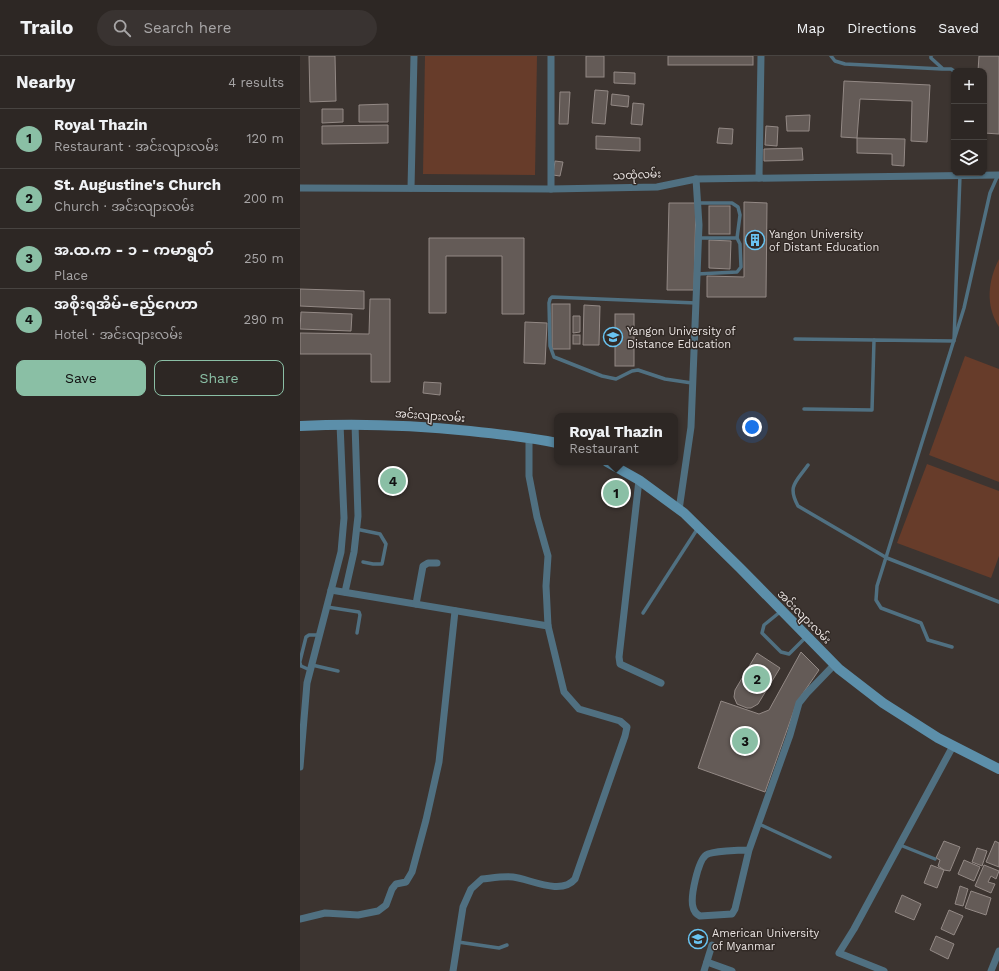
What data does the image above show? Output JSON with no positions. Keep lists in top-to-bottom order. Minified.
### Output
{"streets":{"main road":["အင်းလျားလမ်း"],"street":["သထုံလမ်း"]},"places":{"building":["Yangon University of Distant Education"],"school or university":["Yangon University of Distance Education","American University of Myanmar"]},"page":{"header":"Trailo","search":"Search here","nav":["Map","Directions","Saved"],"heading":["Nearby","4 results"],"map_buttons":["+","−"],"list":[{"mark":"1","name":"Royal Thazin","note":"Restaurant · အင်းလျားလမ်း","value":"120 m"},{"mark":"2","name":"St. Augustine's Church","note":"Church · အင်းလျားလမ်း","value":"200 m"},{"mark":"3","name":"အ.ထ.က - ၁ - ကမာရွတ်","note":"Place","value":"250 m"},{"mark":"4","name":"အစိုးရအိမ်-ဧည့်ဂေဟာ","note":"Hotel · အင်းလျားလမ်း","value":"290 m"}],"buttons":["Save","Share"],"popup":["Royal Thazin","Restaurant"],"pins":["4","1","2","3"]}}
